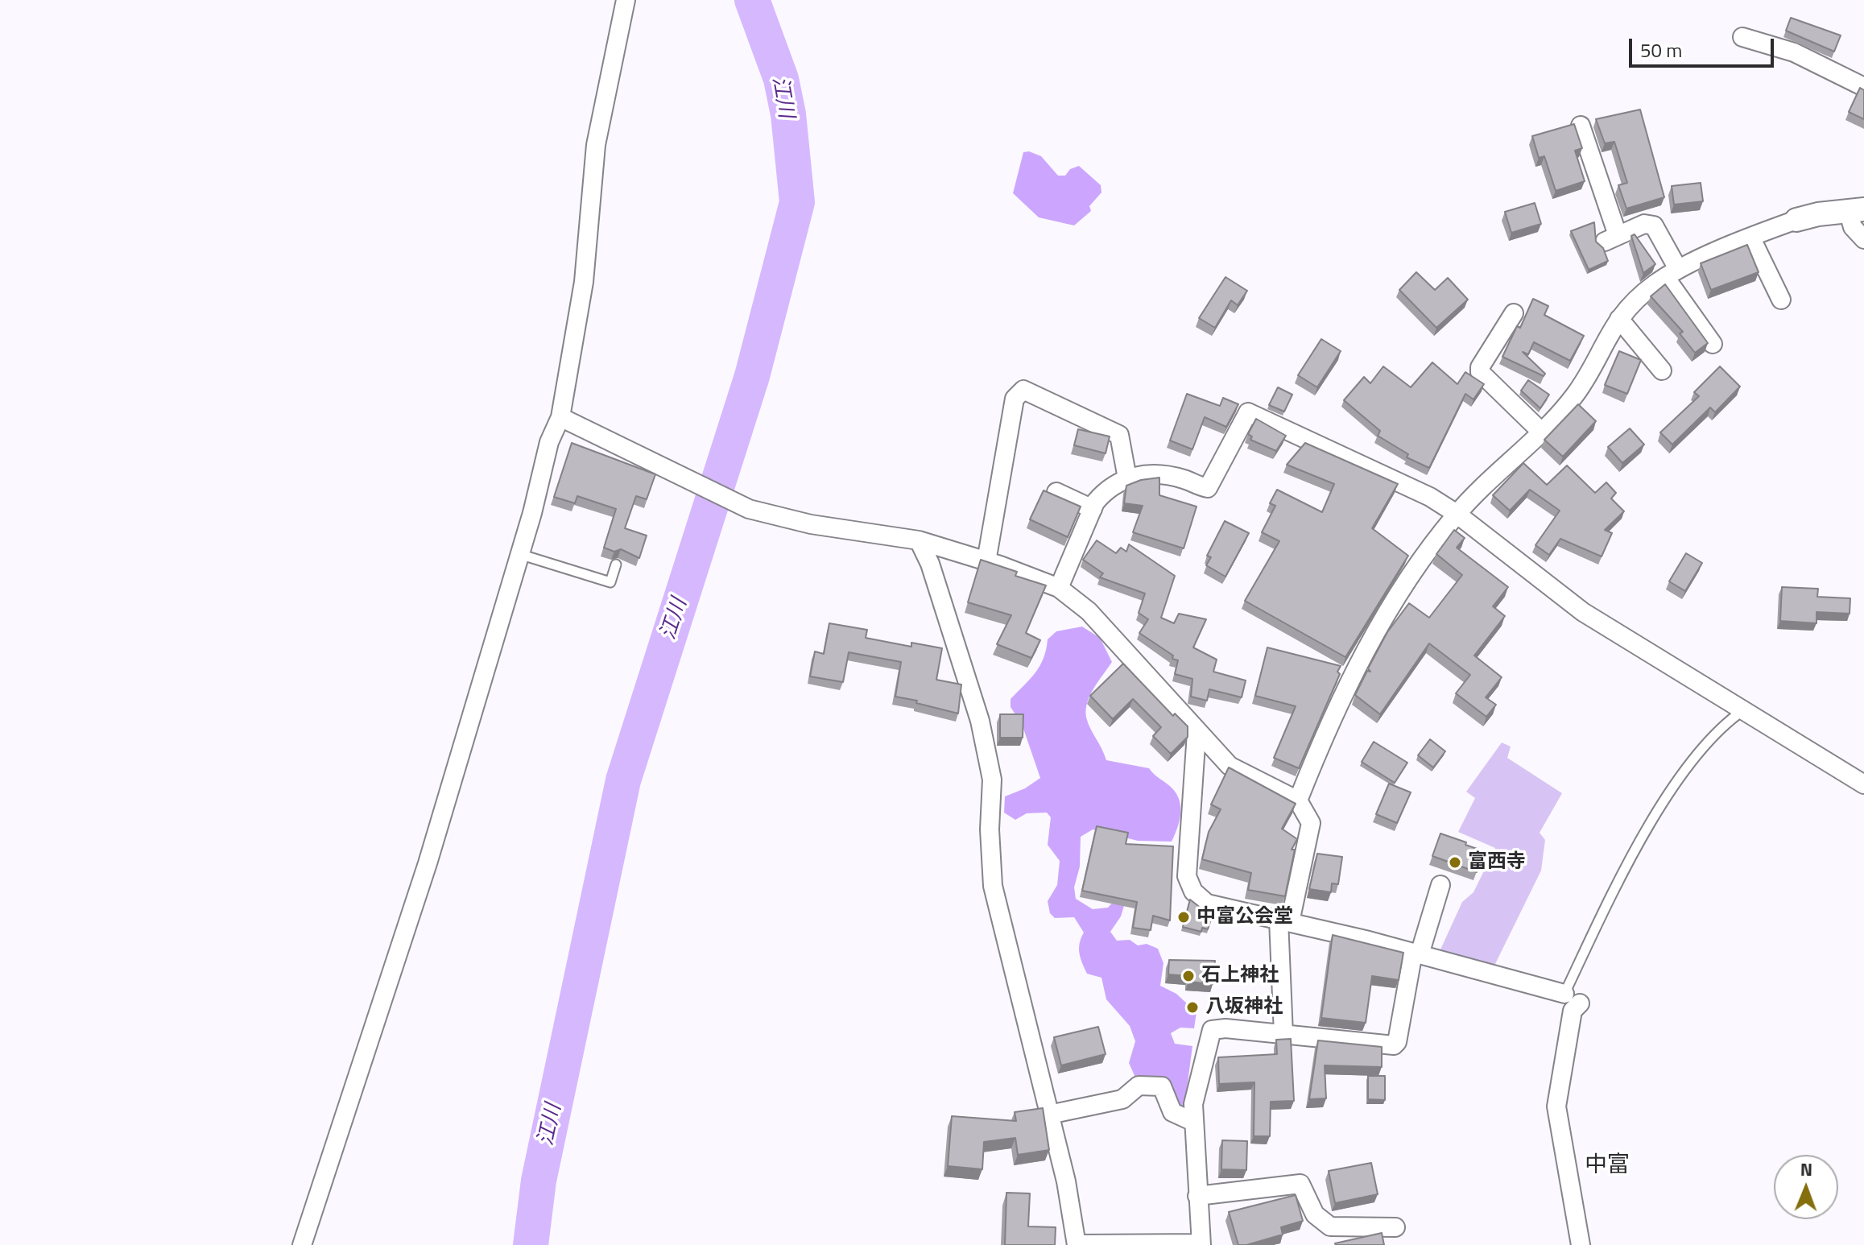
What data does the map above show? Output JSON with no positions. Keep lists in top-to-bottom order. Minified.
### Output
{"districts":["中富"],"water":["江川"],"places":["富西寺","中富公会堂","石上神社","八坂神社"],"scale_bar":"50 m","north":"top"}
